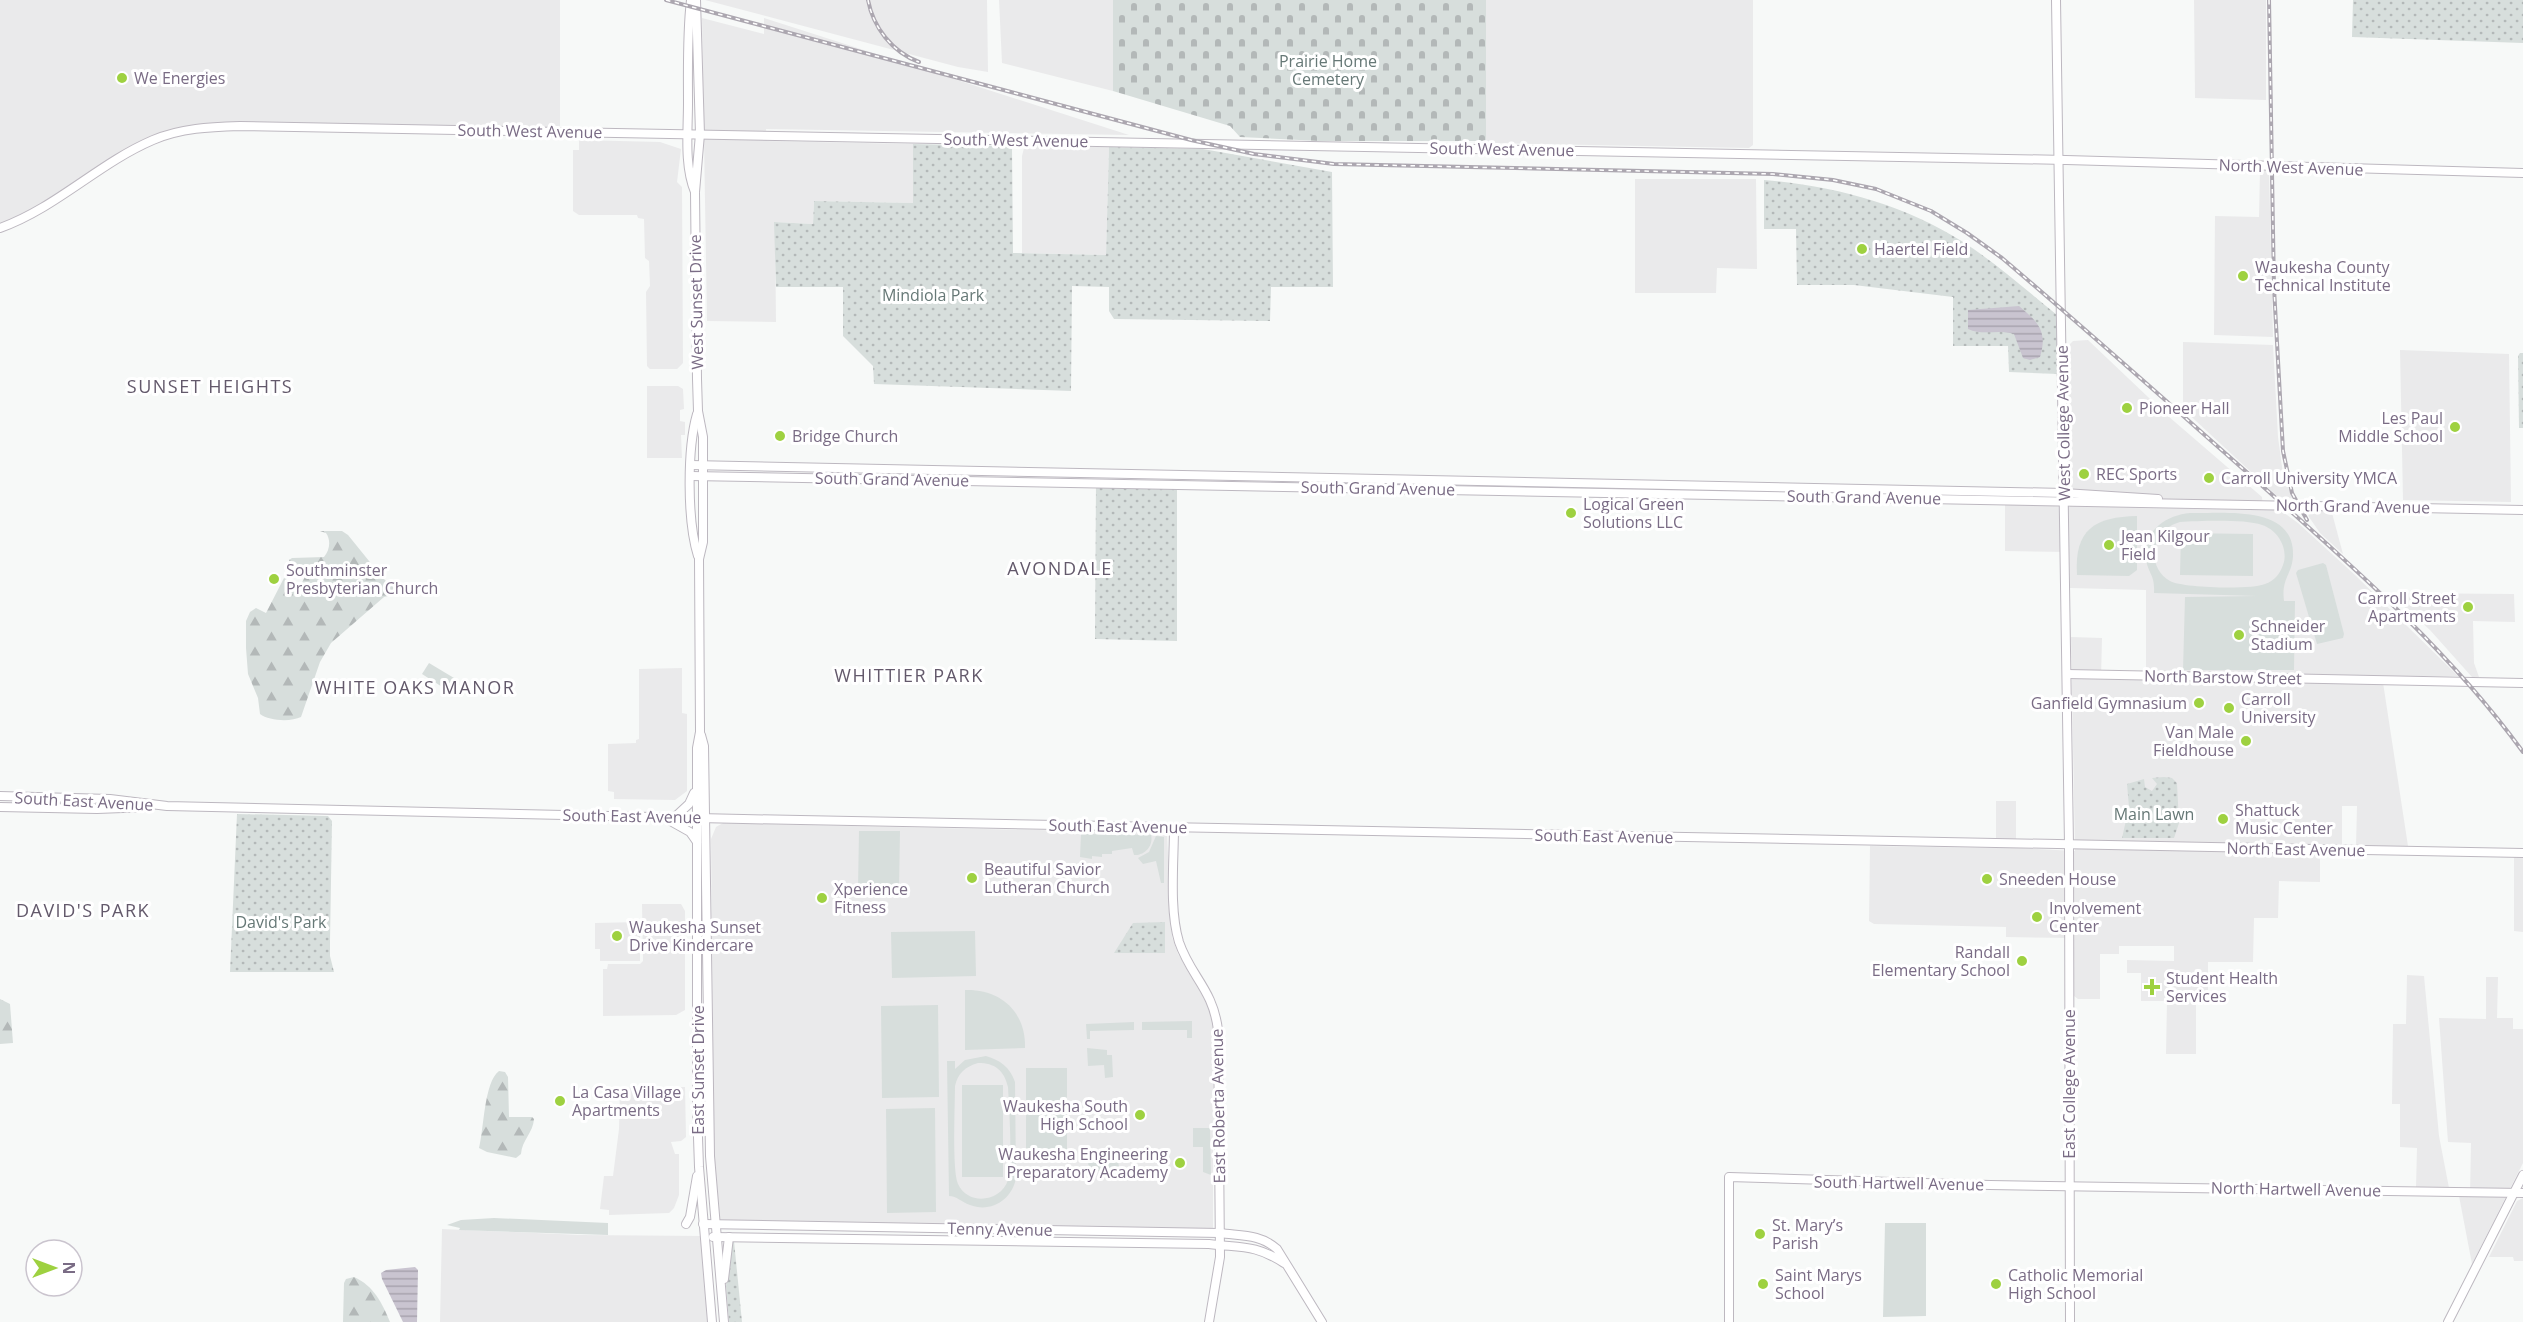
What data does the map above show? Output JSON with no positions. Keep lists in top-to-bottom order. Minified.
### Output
{"streets":{"street":["South West Avenue","North West Avenue","West Sunset Drive","West College Avenue","South Grand Avenue","North Grand Avenue","North Barstow Street","South East Avenue","North East Avenue","East Sunset Drive","East College Avenue","East Roberta Avenue","South Hartwell Avenue","North Hartwell Avenue","Tenny Avenue"]},"crossings":[["South West Avenue","North West Avenue"],["South West Avenue","West Sunset Drive"],["South West Avenue","West College Avenue"],["North West Avenue","West College Avenue"],["West Sunset Drive","South Grand Avenue"],["West Sunset Drive","South East Avenue"],["West Sunset Drive","East Sunset Drive"],["West College Avenue","South Grand Avenue"],["West College Avenue","North Grand Avenue"],["West College Avenue","North Barstow Street"],["West College Avenue","South East Avenue"],["West College Avenue","North East Avenue"],["West College Avenue","East College Avenue"],["South Grand Avenue","North Grand Avenue"],["South East Avenue","North East Avenue"],["South East Avenue","East Sunset Drive"],["South East Avenue","East College Avenue"],["South East Avenue","East Roberta Avenue"],["North East Avenue","East College Avenue"],["East Sunset Drive","Tenny Avenue"],["East College Avenue","South Hartwell Avenue"],["East College Avenue","North Hartwell Avenue"],["East Roberta Avenue","Tenny Avenue"],["South Hartwell Avenue","North Hartwell Avenue"]],"districts":["SUNSET HEIGHTS","AVONDALE","WHITTIER PARK","WHITE OAKS MANOR","DAVID'S PARK"],"parks":["Prairie Home Cemetery","Mindiola Park","Main Lawn","David's Park"],"places":{"other":["We Energies","Haertel Field","Waukesha County Technical Institute","Pioneer Hall","Les Paul Middle School","Bridge Church","REC Sports","Carroll University YMCA","Logical Green Solutions LLC","Jean Kilgour Field","Southminster Presbyterian Church","Carroll Street Apartments","Schneider Stadium","Ganfield Gymnasium","Carroll University","Van Male Fieldhouse","Shattuck Music Center","Beautiful Savior Lutheran Church","Sneeden House","Xperience Fitness","Involvement Center","Waukesha Sunset Drive Kindercare","Randall Elementary School","La Casa Village Apartments","Waukesha South High School","Waukesha Engineering Preparatory Academy","St. Mary’s Parish","Saint Marys School","Catholic Memorial High School"],"health":["Student Health Services"]},"north":"right"}
